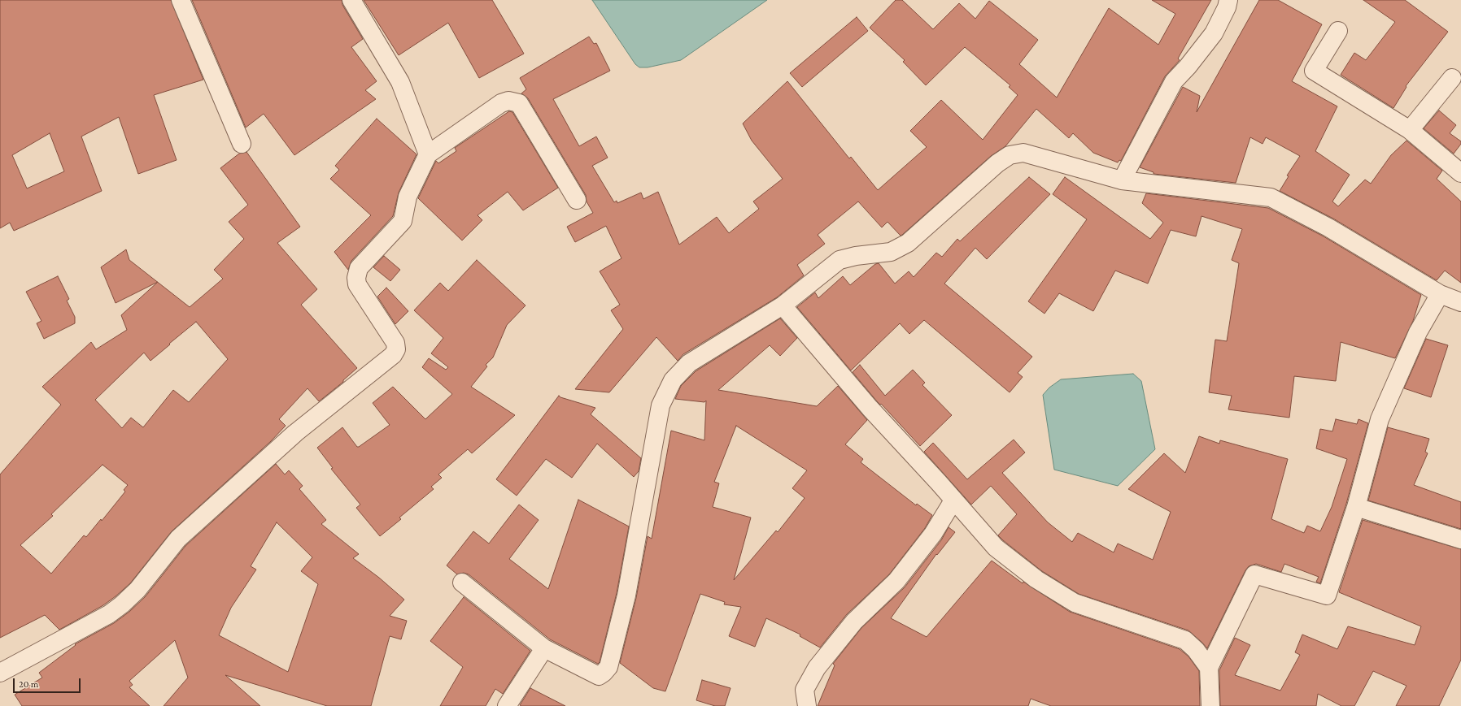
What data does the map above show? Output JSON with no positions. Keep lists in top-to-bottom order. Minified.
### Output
{"scale_bar":"20 m"}
